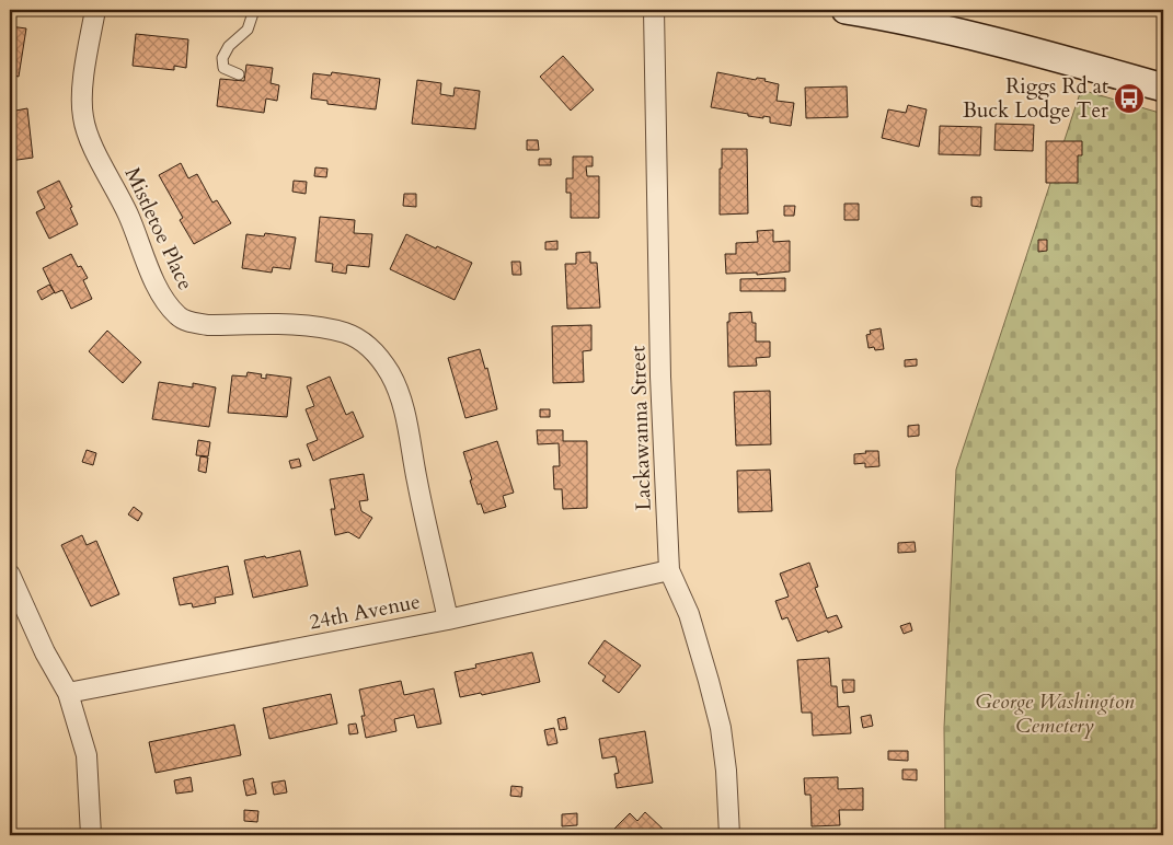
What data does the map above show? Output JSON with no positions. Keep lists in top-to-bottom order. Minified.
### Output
{"streets":{"street":["Mistletoe Place","Lackawanna Street","24th Avenue"]},"crossings":[["Mistletoe Place","24th Avenue"],["Lackawanna Street","24th Avenue"]],"parks":["George Washington Cemetery"],"places":{"bus stop":["Riggs Rd at Buck Lodge Ter"]}}
